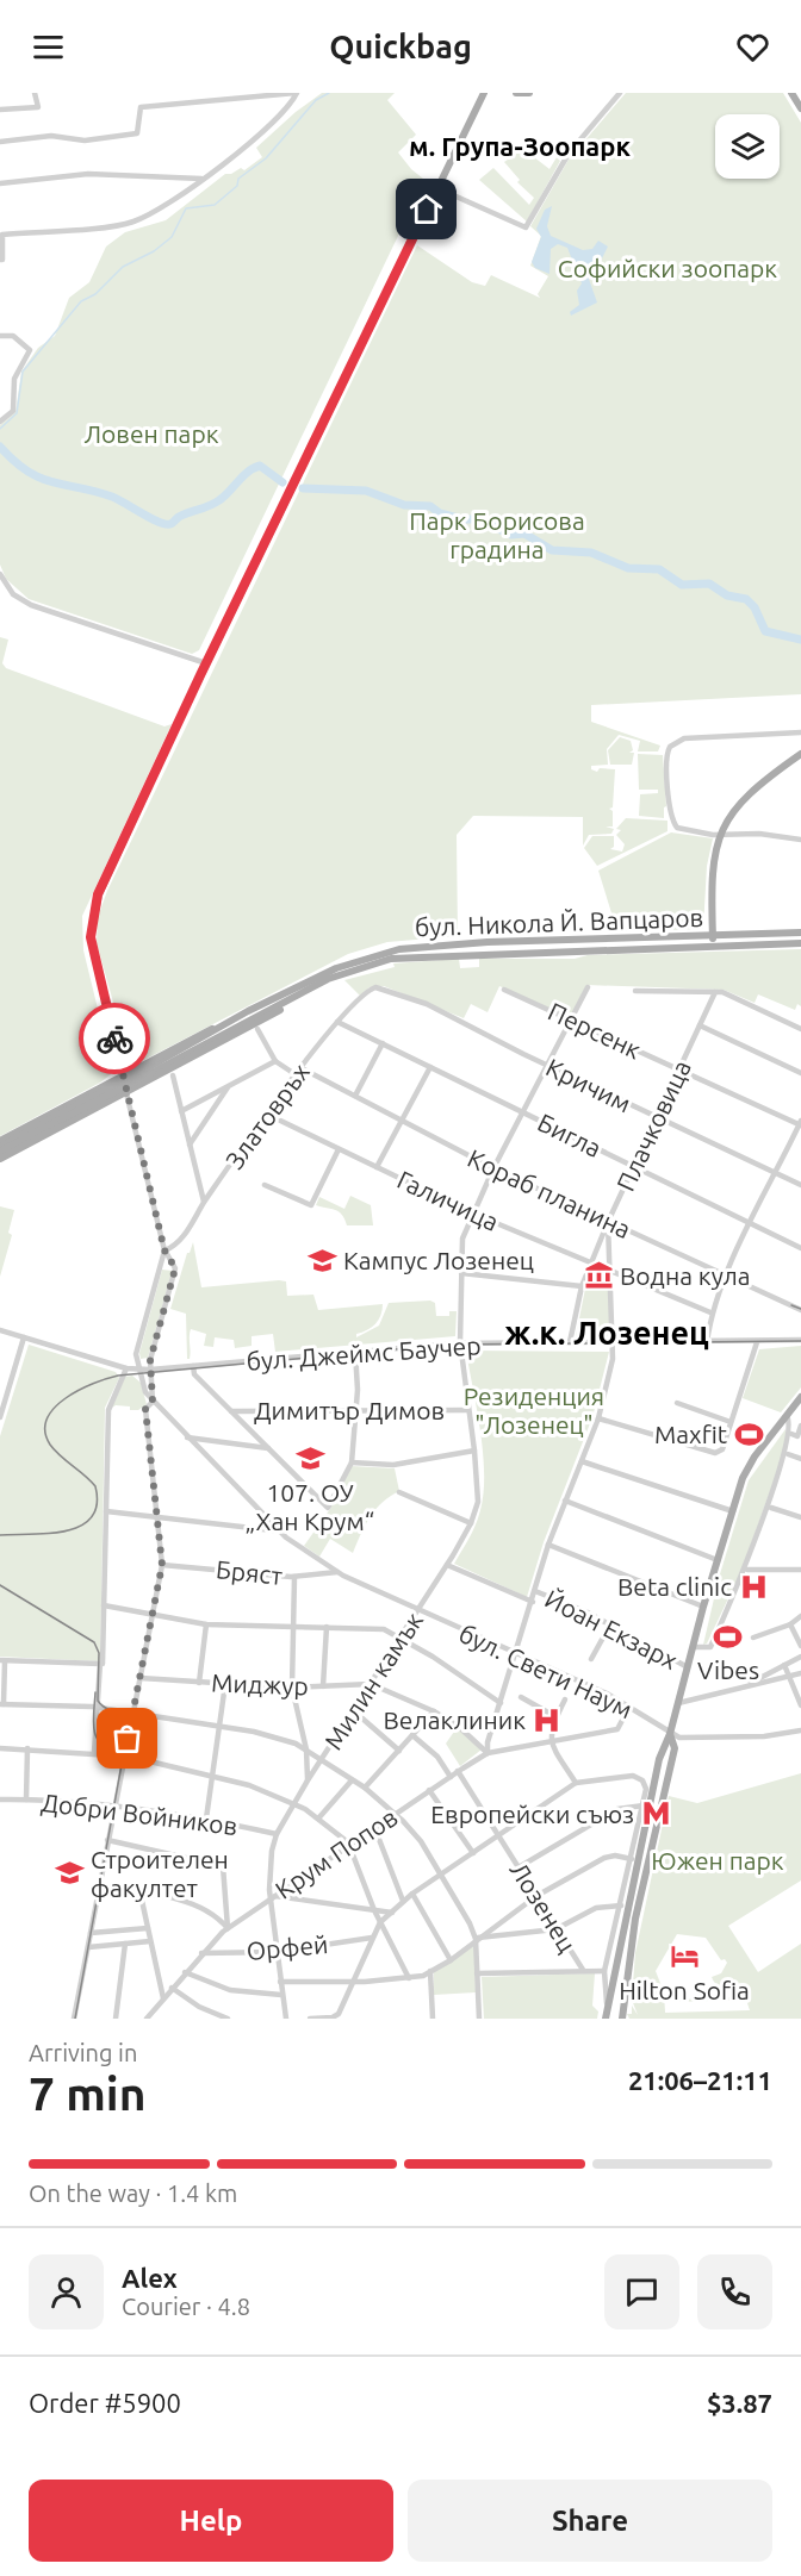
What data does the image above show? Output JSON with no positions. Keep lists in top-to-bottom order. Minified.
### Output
{"streets":{"main road":["бул. Никола Й. Вапцаров"],"street":["Персенк","Кричим","Златовръх","Плачковица","Бигла","Кораб планина","Галичица","бул. Джеймс Баучер","Димитър Димов","Бряст","Йоан Екзарх","бул. Свети Наум","Милин камък","Миджур","Добри Войников","Крум Попов","Лозенец","Орфей"]},"crossings":[["Персенк","Плачковица"],["Персенк","Милин камък"],["Кричим","Златовръх"],["Кричим","Плачковица"],["Кричим","Милин камък"],["Златовръх","Бигла"],["Златовръх","Кораб планина"],["Златовръх","Галичица"],["Плачковица","Бигла"],["Плачковица","Кораб планина"],["Плачковица","Галичица"],["Плачковица","бул. Джеймс Баучер"],["Бигла","Милин камък"],["Кораб планина","Милин камък"],["Галичица","Милин камък"],["бул. Джеймс Баучер","бул. Свети Наум"],["бул. Джеймс Баучер","Милин камък"],["Димитър Димов","Милин камък"],["Бряст","бул. Свети Наум"],["Йоан Екзарх","Милин камък"],["бул. Свети Наум","Милин камък"],["бул. Свети Наум","Крум Попов"],["Милин камък","Миджур"],["Милин камък","Добри Войников"],["Милин камък","Крум Попов"],["Милин камък","Орфей"],["Миджур","Крум Попов"],["Крум Попов","Лозенец"],["Крум Попов","Орфей"]],"districts":["м. Група-Зоопарк","ж.к. Лозенец"],"parks":["Софийски зоопарк","Ловен парк","Парк Борисова градина","Резиденция \"Лозенец\"","Южен парк"],"places":{"school or university":["Кампус Лозенец","107. ОУ „Хан Крум“","Строителен факултет"],"museum":["Водна кула"],"sports":["Maxfit","Vibes"],"hospital":["Beta clinic","Велаклиник"],"metro station":["Европейски съюз"],"hotel":["Hilton Sofia"]},"page":{"header":"Quickbag","heading":["7 min","Arriving in","21:06–21:11"],"panel":["Alex","Courier · 4.8","Order #5900","$3.87"],"bar":"On the way · 1.4 km","buttons":["Help","Share"]}}
